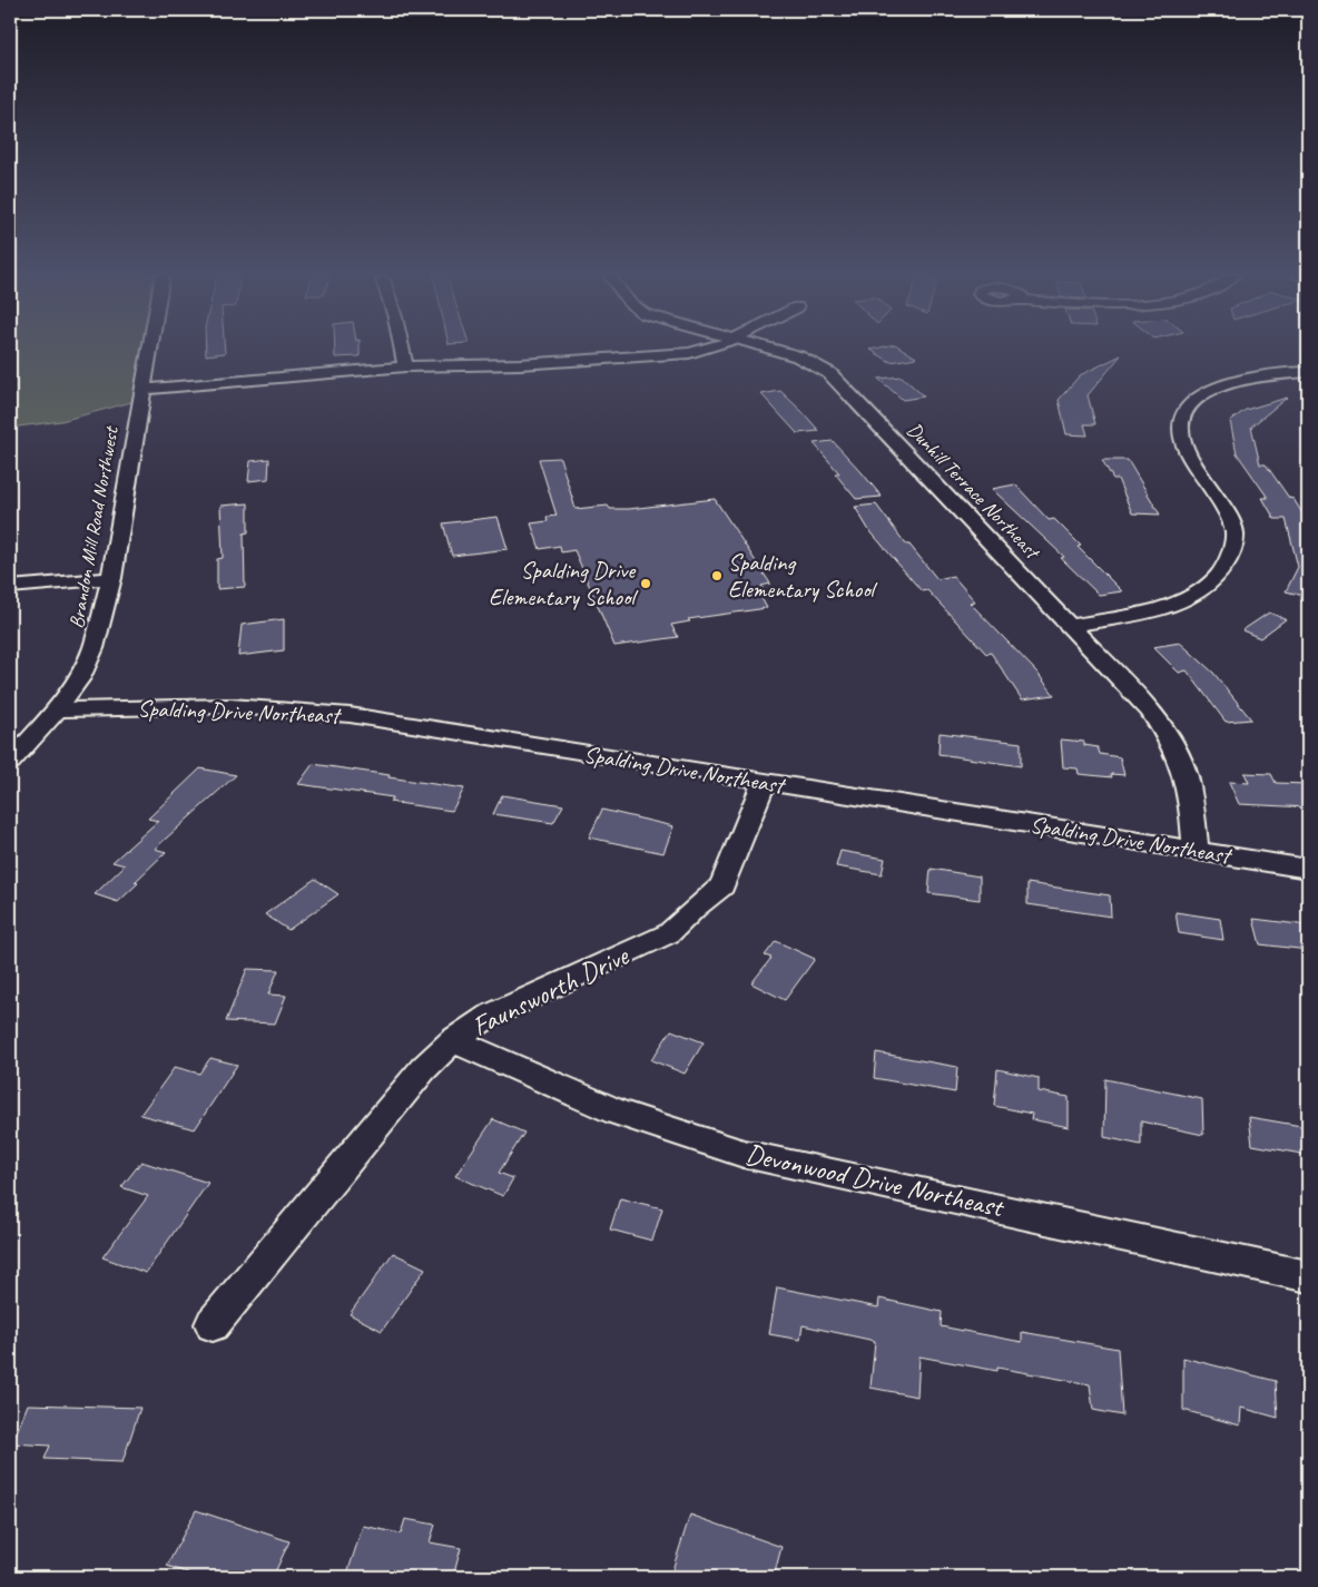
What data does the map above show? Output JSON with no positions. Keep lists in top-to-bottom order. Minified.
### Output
{"streets":{"street":["Dunhill Terrace Northeast","Brandon Mill Road Northwest","Spalding Drive Northeast","Faunsworth Drive","Devonwood Drive Northeast"]},"crossings":[["Dunhill Terrace Northeast","Spalding Drive Northeast"],["Brandon Mill Road Northwest","Spalding Drive Northeast"],["Spalding Drive Northeast","Faunsworth Drive"],["Faunsworth Drive","Devonwood Drive Northeast"]],"places":["Spalding Elementary School","Spalding Drive Elementary School"]}
